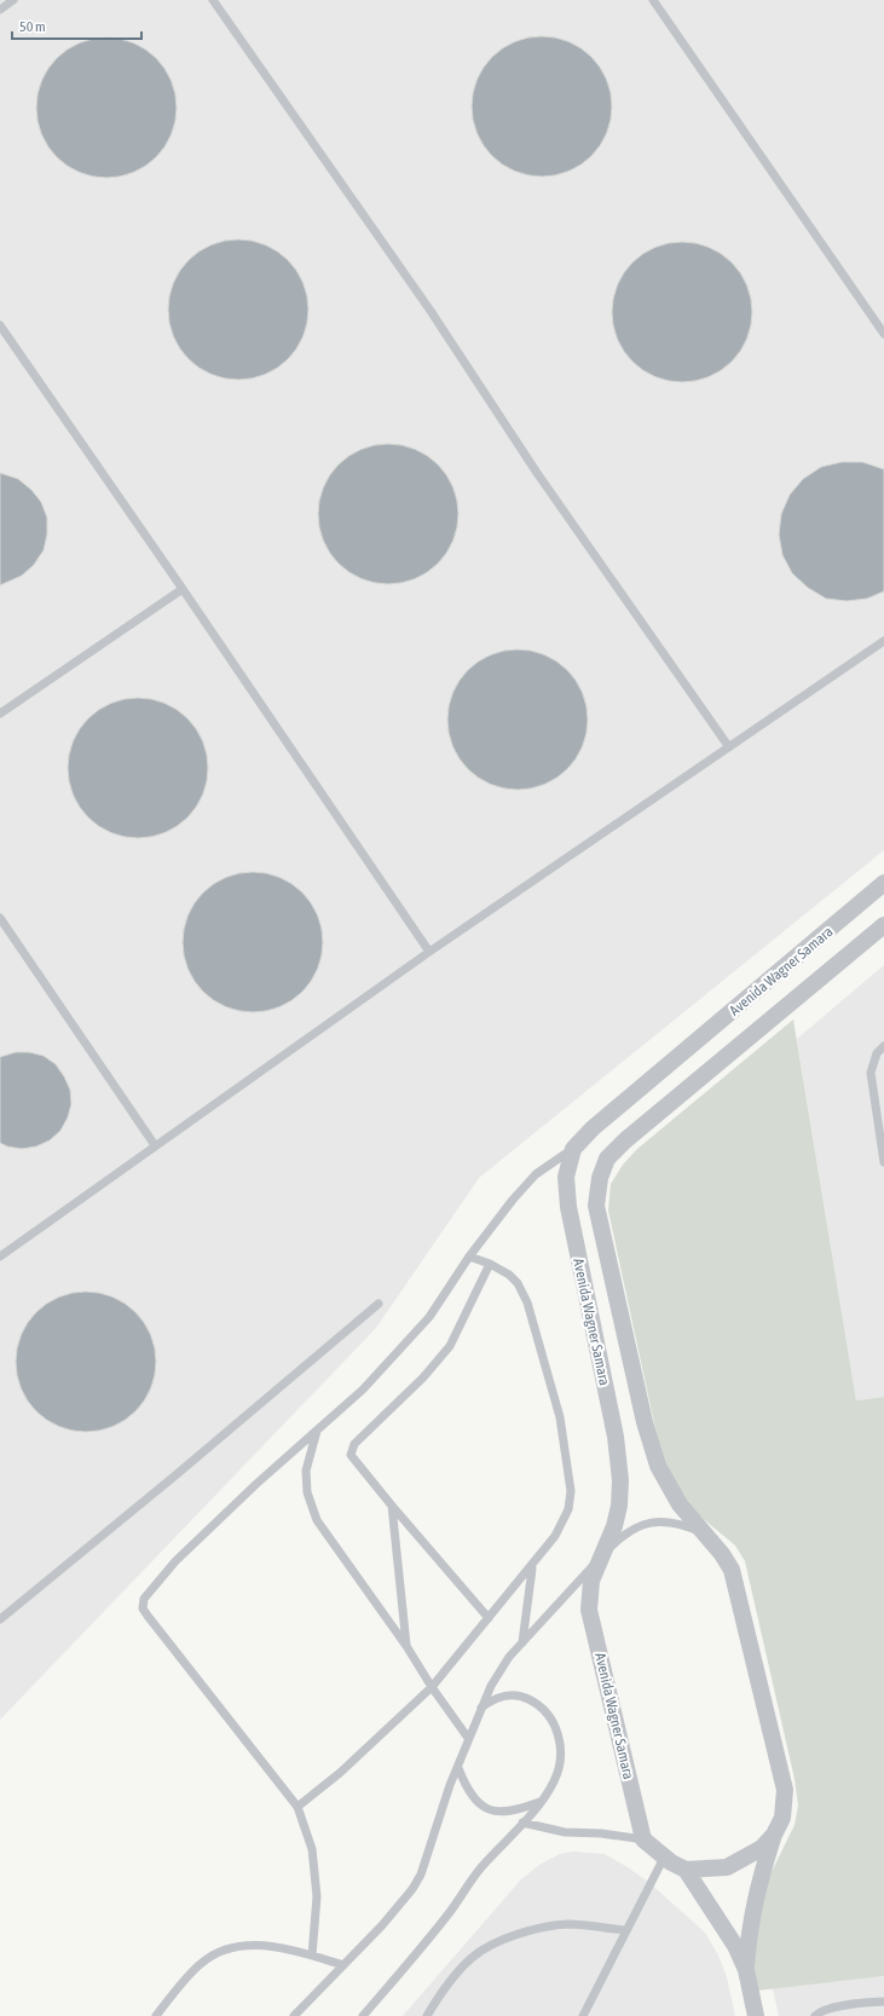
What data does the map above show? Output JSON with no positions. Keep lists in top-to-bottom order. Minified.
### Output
{"streets":{"street":["Avenida Wagner Samara"]},"scale_bar":"50 m"}
